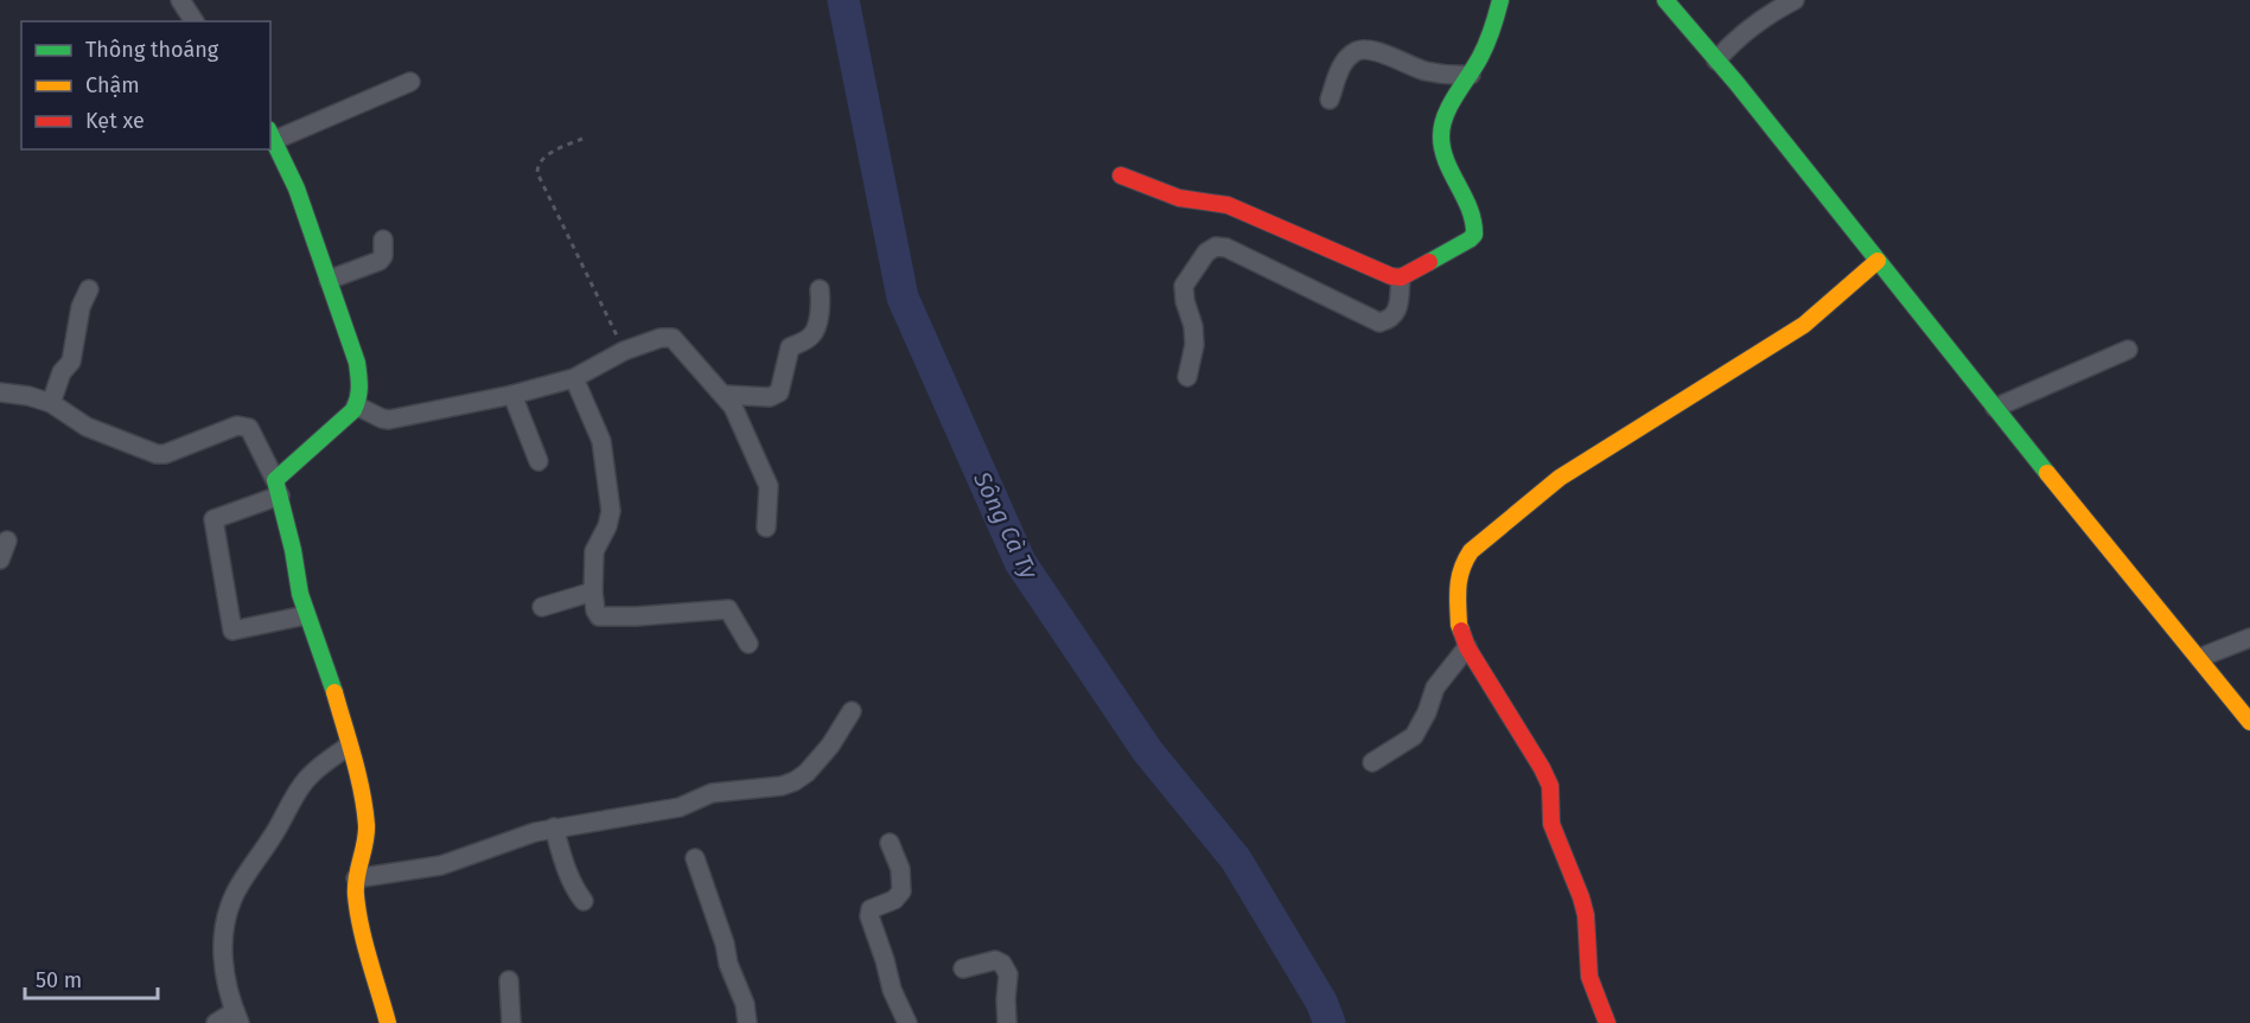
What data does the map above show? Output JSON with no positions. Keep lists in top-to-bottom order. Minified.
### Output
{"water":["Sông Cà Ty"],"legend":["Thông thoáng","Chậm","Kẹt xe"],"scale_bar":"50 m"}
